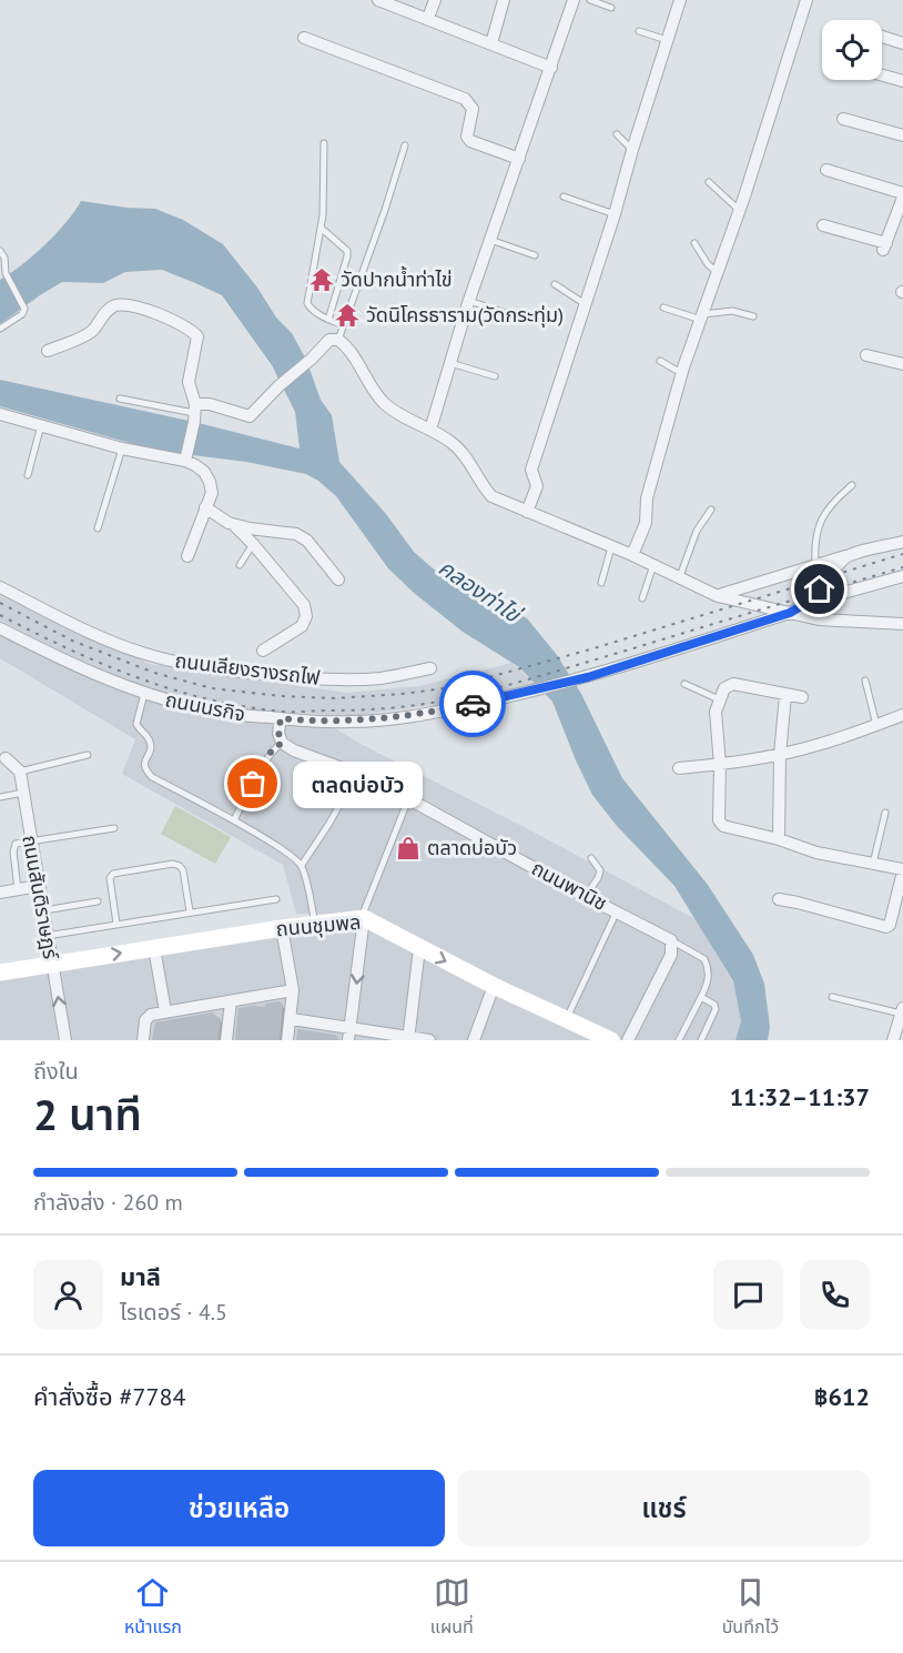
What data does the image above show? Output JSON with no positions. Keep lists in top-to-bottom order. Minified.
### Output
{"streets":{"main road":["ถนนชุมพล"],"street":["ถนนเลียงรางรถไฟ","ถนนนรกิจ","ถนนพานิช","ถนนสันติราษฎร์"]},"crossings":[["ถนนสันติราษฎร์","ถนนชุมพล"]],"water":["คลองท่าไข่"],"places":{"temple":["วัดปากน้ำท่าไข่","วัดนิโครธาราม(วัดกระทุ่ม)"],"other":["ตลดบ่อบัว"],"shop":["ตลาดบ่อบัว"]},"page":{"bubble":"ตลดบ่อบัว","heading":["2 นาที","ถึงใน","11:32–11:37"],"panel":["มาลี","ไรเดอร์ · 4.5","คำสั่งซื้อ #7784","฿612"],"bar":"กำลังส่ง · 260 m","buttons":["ช่วยเหลือ","แชร์"],"tabs":["หน้าแรก","แผนที่","บันทึกไว้"]}}
